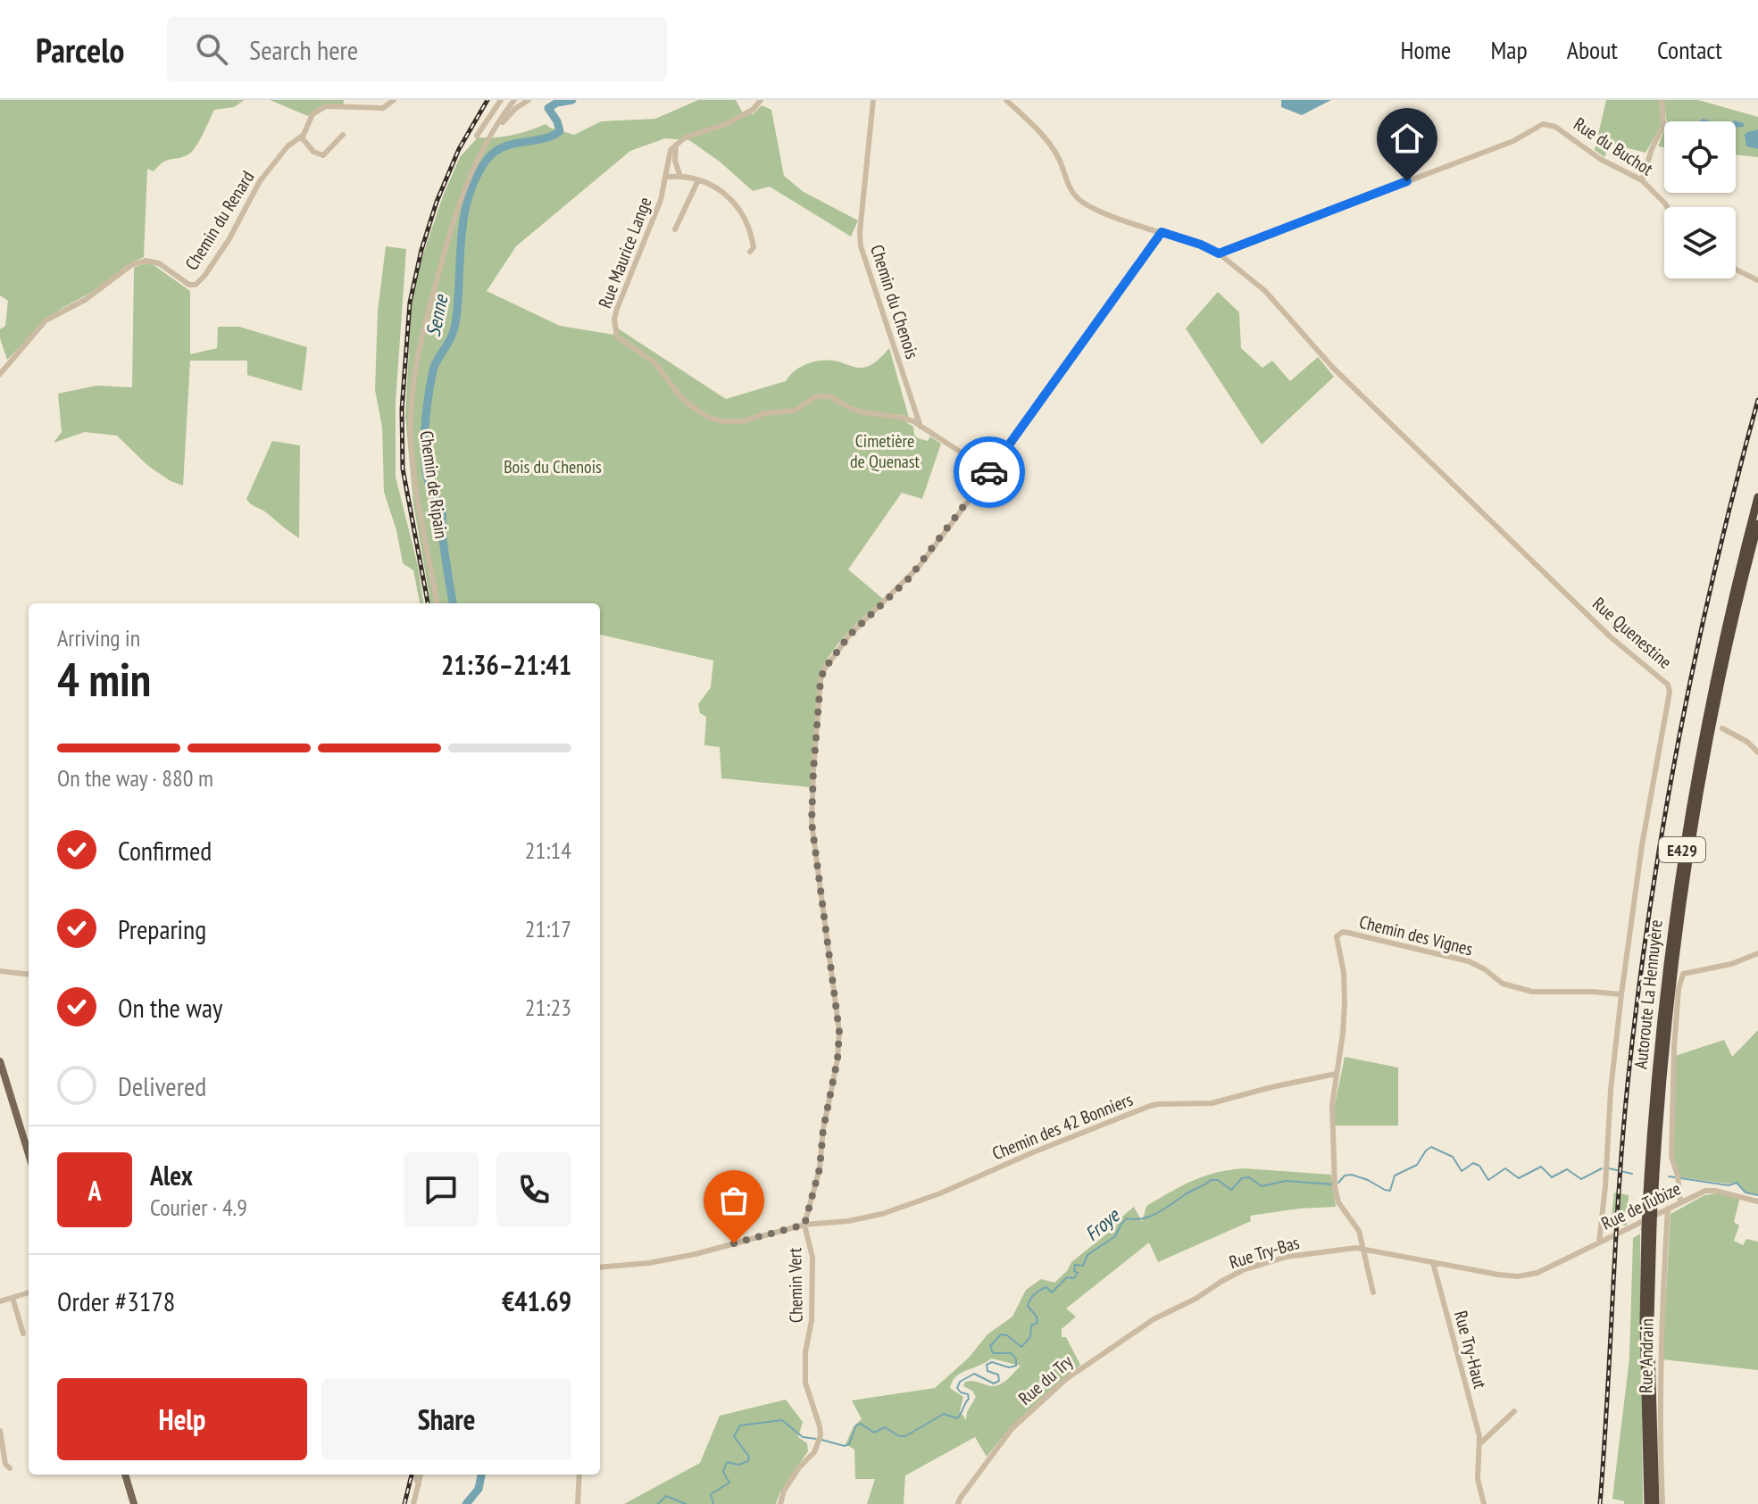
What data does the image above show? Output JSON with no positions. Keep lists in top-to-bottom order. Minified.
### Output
{"streets":{"highway":["E429","Autoroute La Hennuyère"],"street":["Rue du Buchot","Chemin du Renard","Rue Maurice Lange","Chemin du Chenois","Chemin de Ripain","Rue Quenestine","Chemin des Vignes","Chemin des 42 Bonniers","Rue de Tubize","Rue Try-Bas","Chemin Vert","Rue Try-Haut","Rue Andrain","Rue du Try"]},"crossings":[["Rue du Buchot","Rue Quenestine"],["Rue Maurice Lange","Chemin du Chenois"],["Rue Quenestine","Chemin des Vignes"],["Rue Quenestine","Rue de Tubize"],["Rue Quenestine","Chemin Vert"],["Chemin des Vignes","Chemin des 42 Bonniers"],["Chemin des 42 Bonniers","Chemin Vert"],["Rue de Tubize","Rue Try-Bas"],["Rue de Tubize","Rue Andrain"],["Rue Try-Bas","Rue Try-Haut"],["Rue Try-Bas","Rue du Try"]],"water":["Senne","Froye"],"parks":["Cimetière de Quenast","Bois du Chenois"],"page":{"header":"Parcelo","search":"Search here","nav":["Home","Map","About","Contact"],"heading":["4 min","Arriving in","21:36–21:41"],"panel":["Alex","Courier · 4.9","Order #3178","€41.69"],"bar":"On the way · 880 m","list":[["Confirmed","21:14"],["Preparing","21:17"],["On the way","21:23"],"Delivered"],"round":"A","buttons":["Help","Share"]}}
